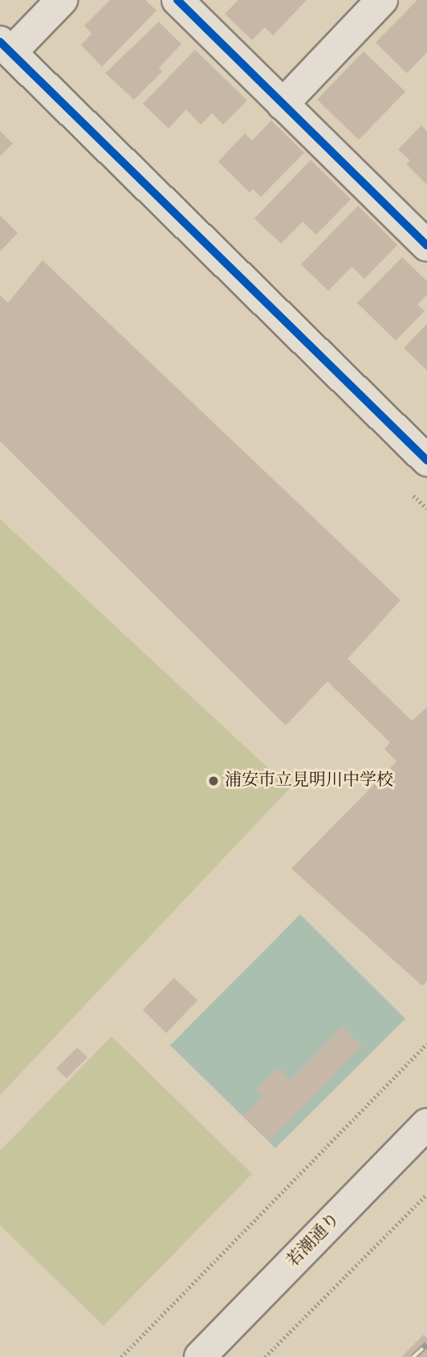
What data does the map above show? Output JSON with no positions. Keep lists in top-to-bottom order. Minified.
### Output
{"streets":{"street":["若潮通り"]},"places":["浦安市立見明川中学校"]}
